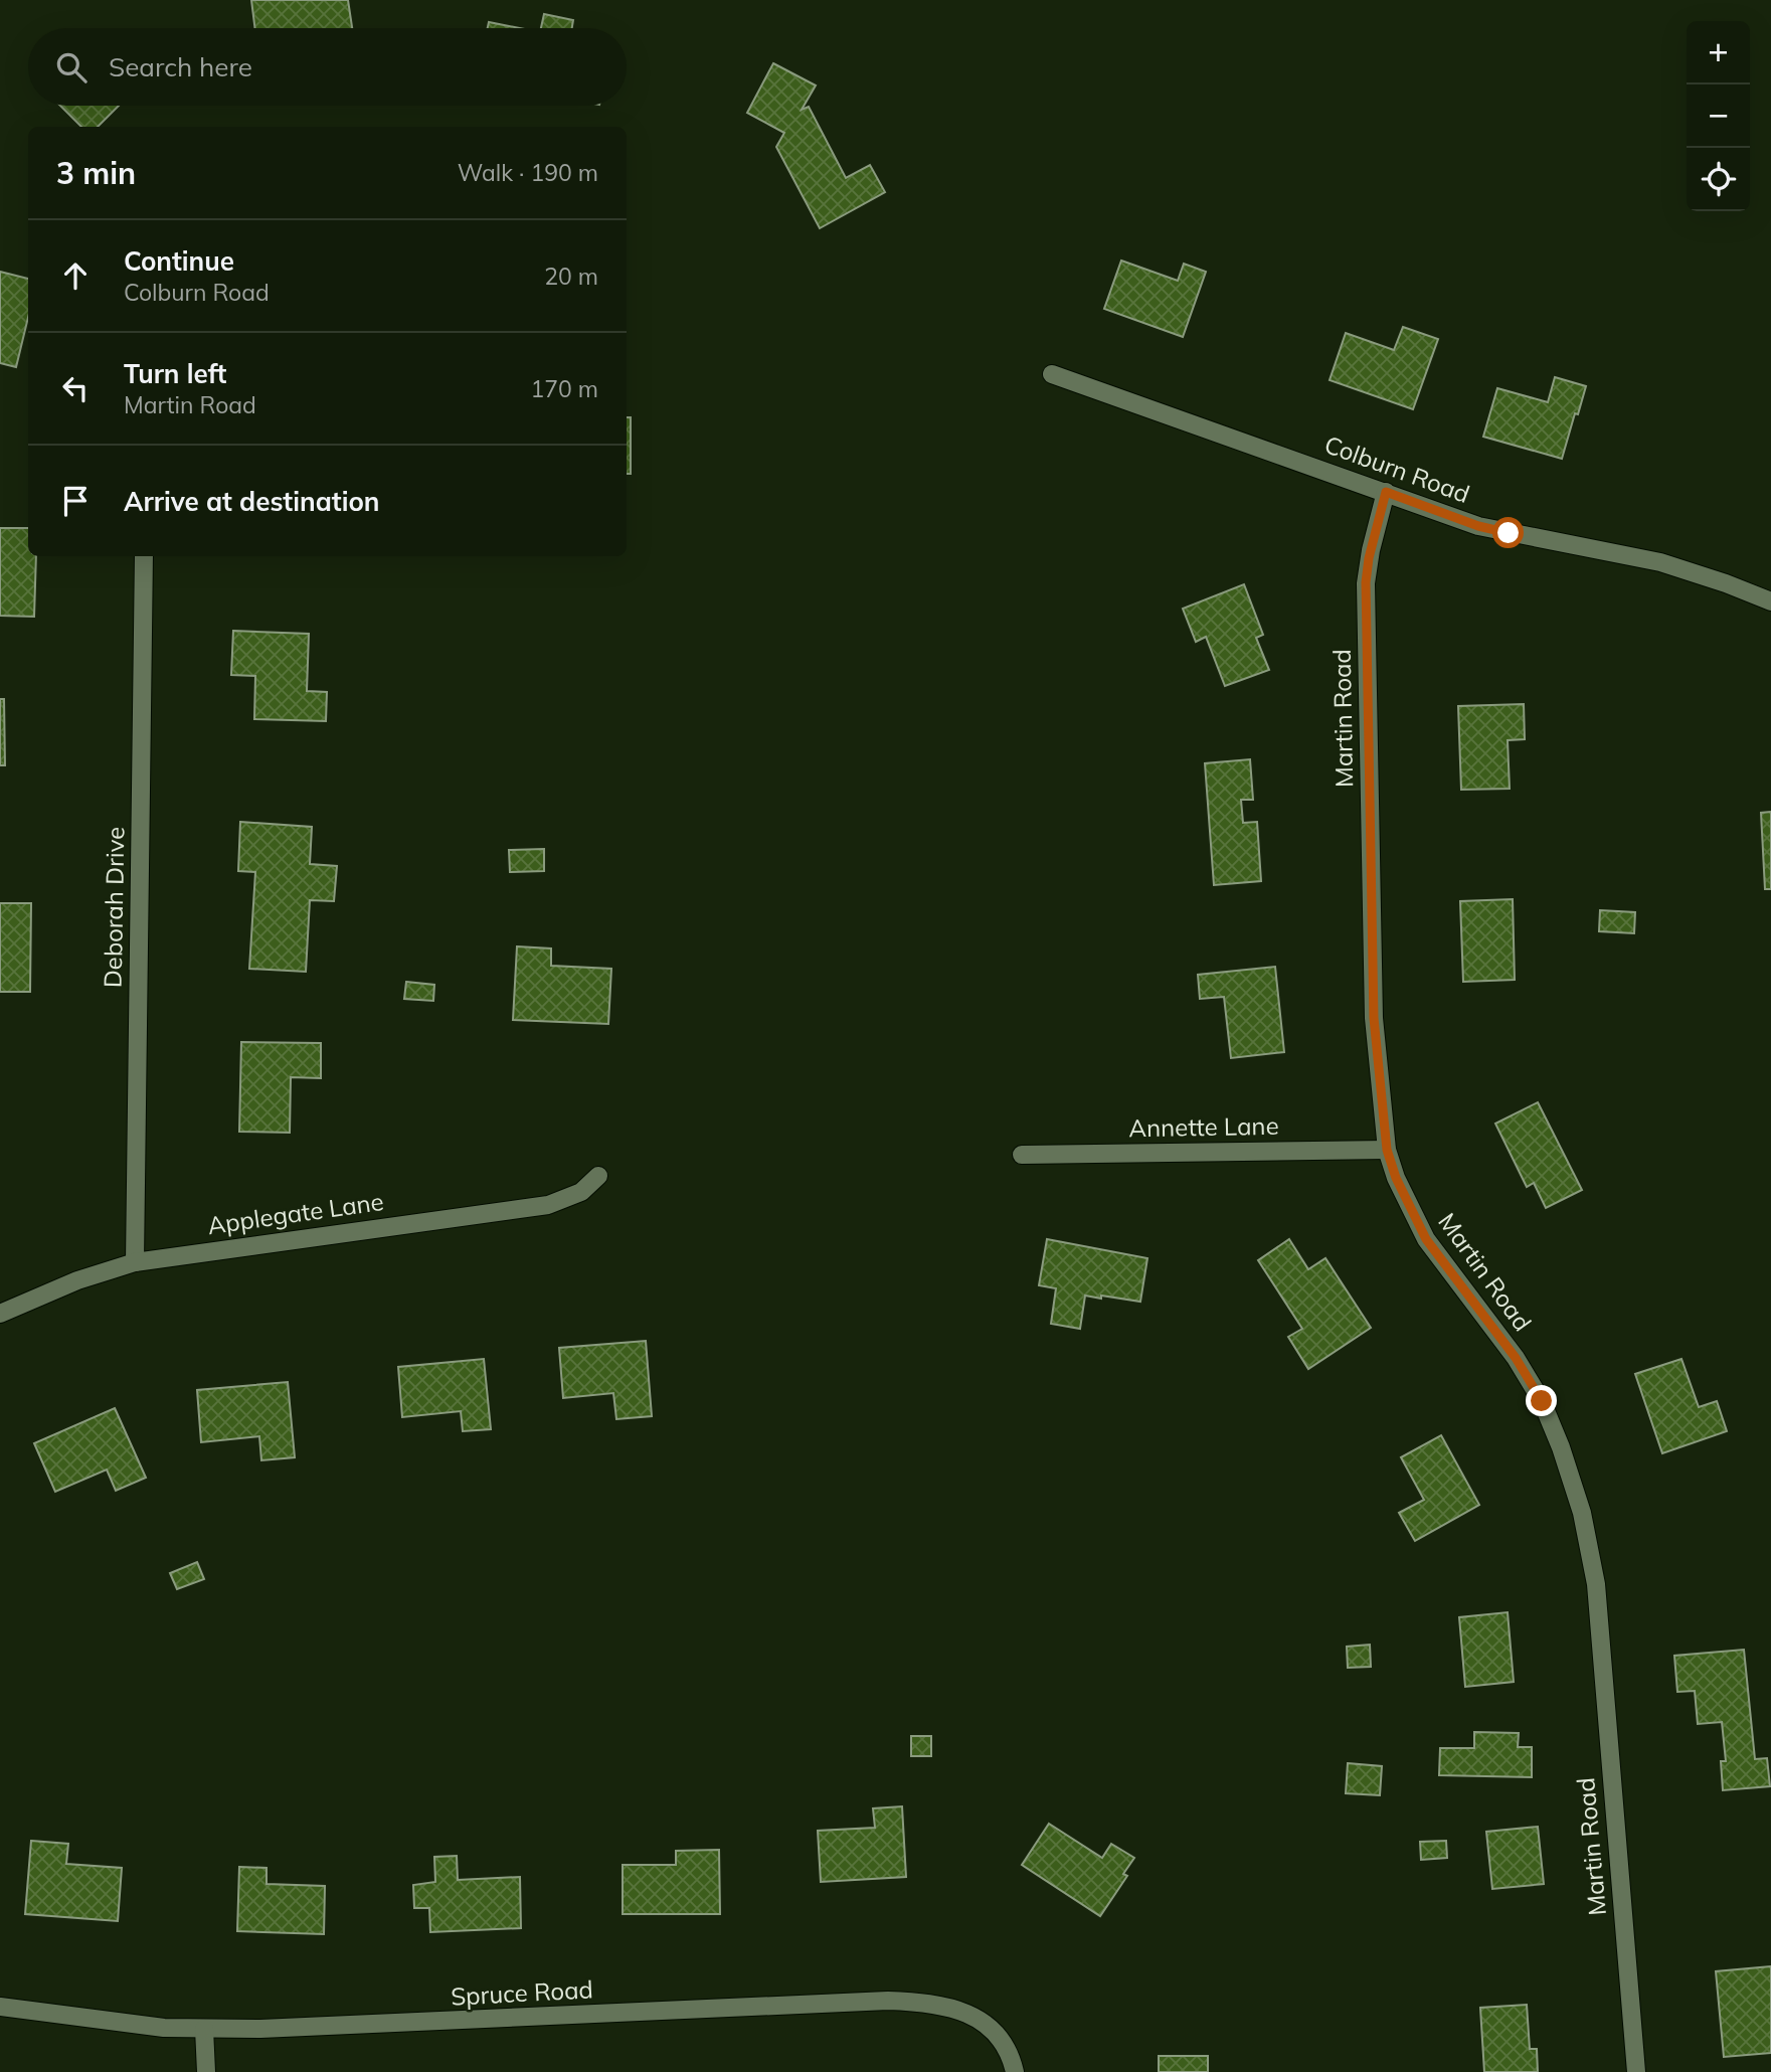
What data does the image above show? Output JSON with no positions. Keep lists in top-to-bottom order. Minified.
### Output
{"streets":{"street":["Colburn Road","Martin Road","Deborah Drive","Annette Lane","Applegate Lane","Spruce Road"]},"crossings":[["Colburn Road","Martin Road"],["Martin Road","Annette Lane"],["Deborah Drive","Applegate Lane"]],"page":{"map_buttons":["+","−"],"search":"Search here","heading":["3 min","Walk · 190 m"],"list":[["Continue","Colburn Road","20 m"],["Turn left","Martin Road","170 m"],"Arrive at destination"]}}
